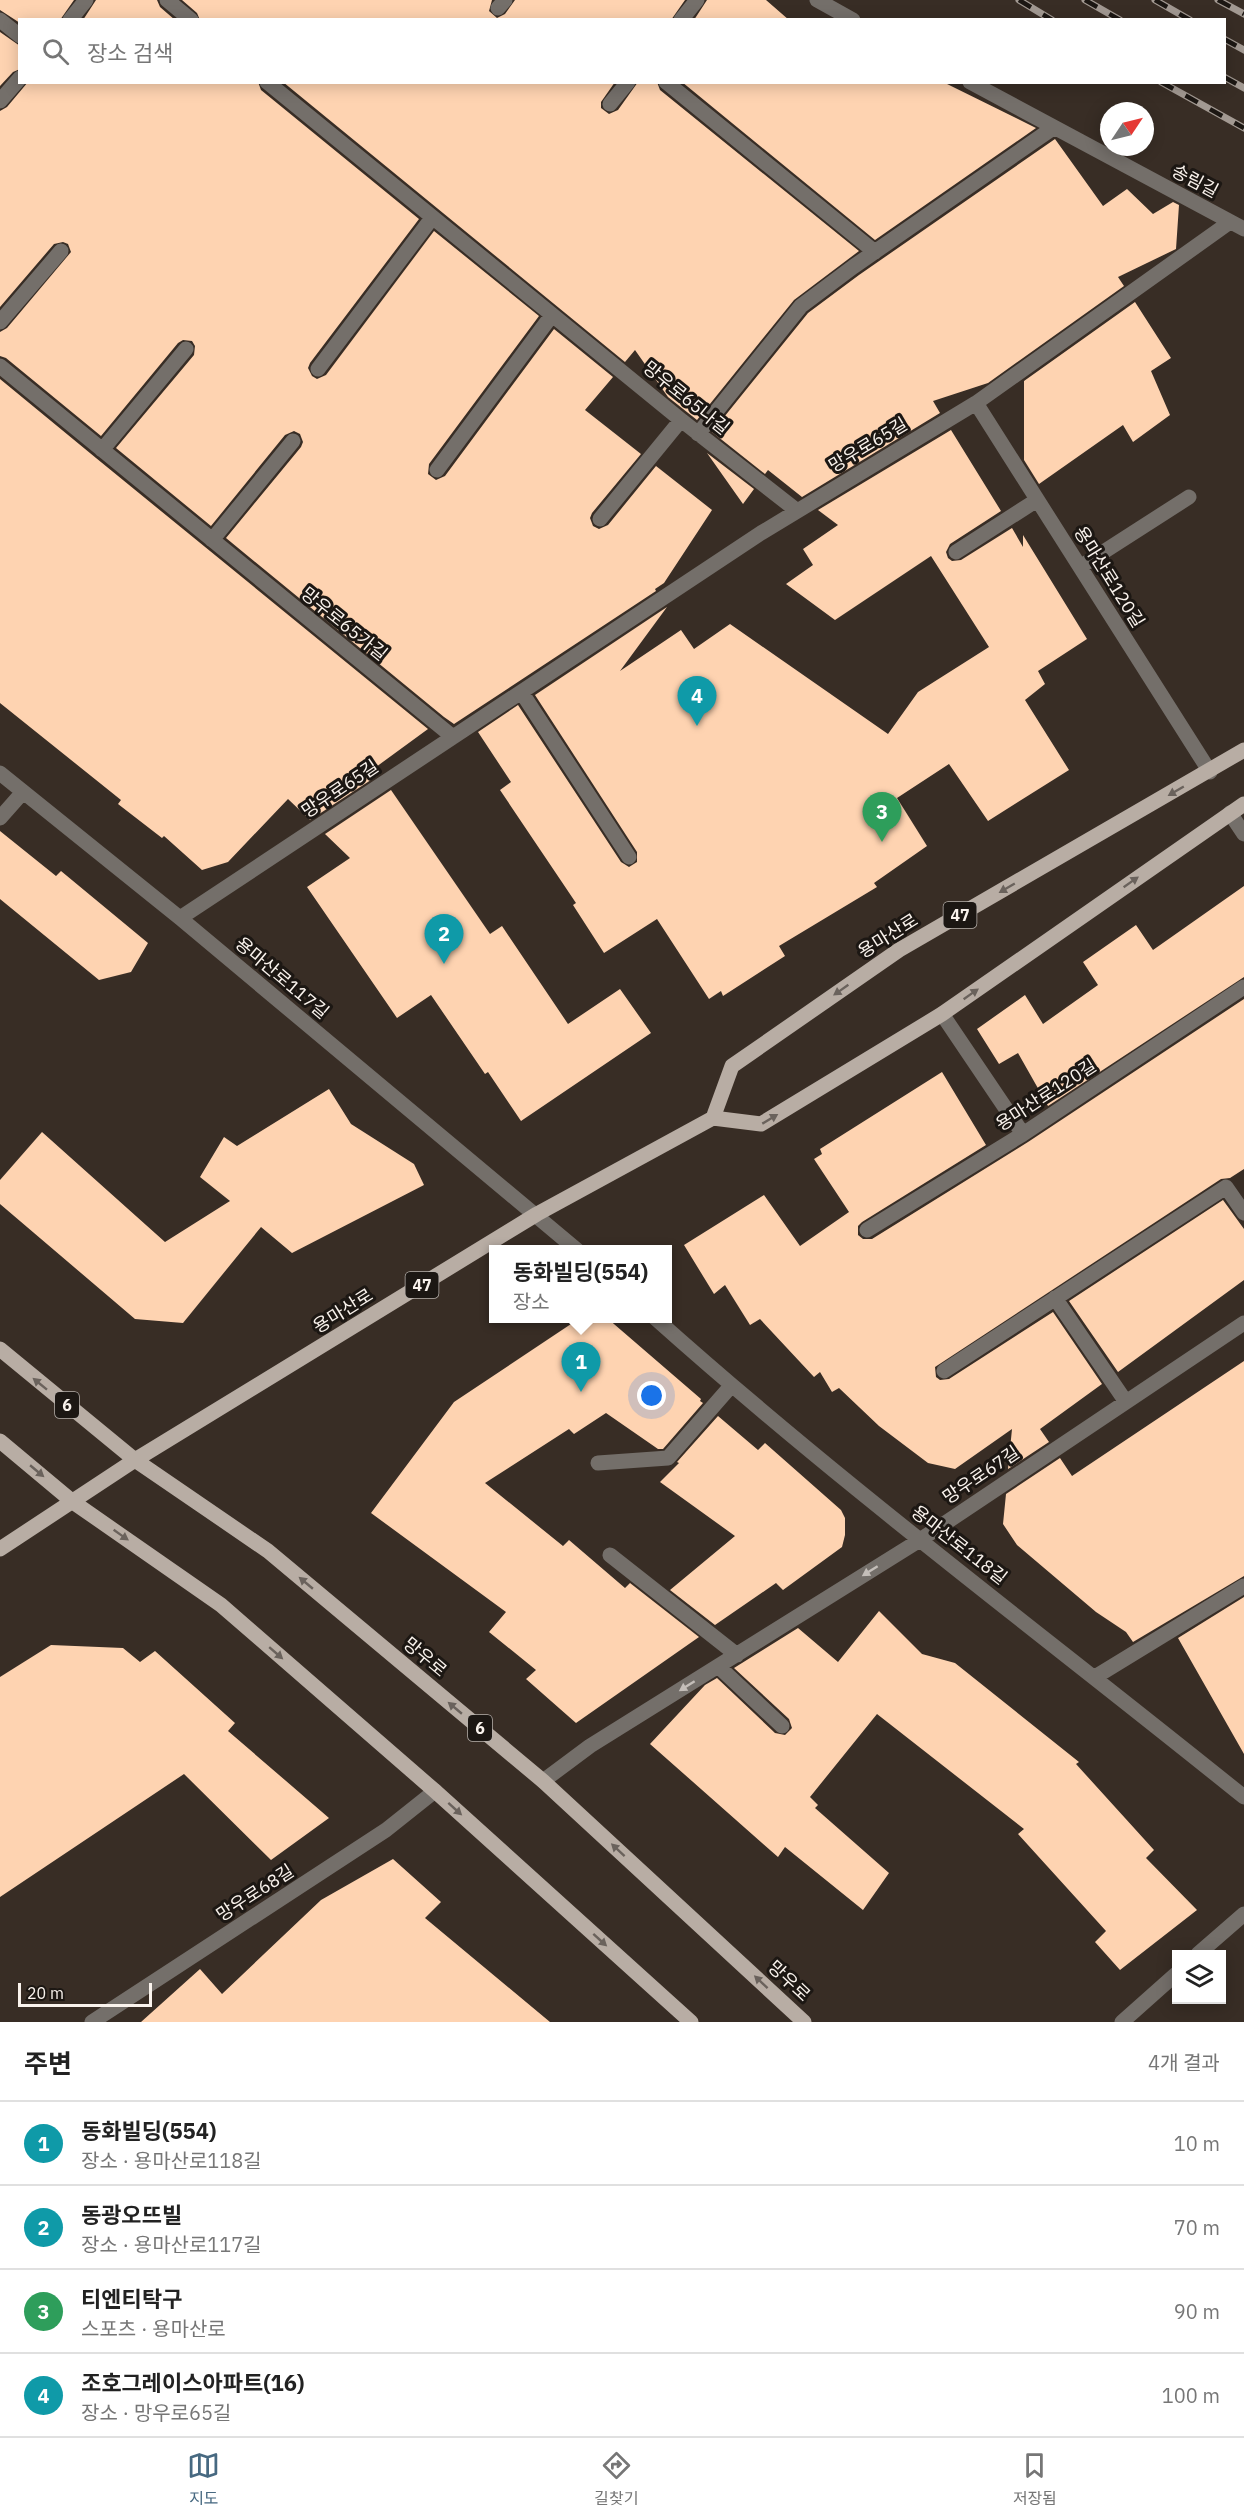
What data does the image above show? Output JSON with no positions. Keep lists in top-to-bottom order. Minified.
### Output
{"streets":{"main road":["47","용마산로","6","망우로"],"street":["송림길","망우로65나길","망우로65길","용마산로120길","망우로65가길","용마산로117길","망우로67길","용마산로118길","망우로68길"]},"crossings":[["송림길","망우로65길"],["망우로65나길","망우로65길"],["망우로65길","용마산로120길"],["망우로65길","망우로65가길"],["망우로65길","용마산로117길"],["용마산로120길","용마산로"],["용마산로","용마산로117길"],["용마산로","망우로"],["망우로67길","용마산로118길"],["망우로67길","망우로"]],"one_way":["망우로67길"],"scale_bar":"20 m","north":"top right","page":{"search":"장소 검색","pins":["4","3","2","1"],"popup":["동화빌딩(554)","장소"],"scale":"20 m","heading":["주변","4개 결과"],"list":[{"mark":"1","name":"동화빌딩(554)","note":"장소 · 용마산로118길","value":"10 m"},{"mark":"2","name":"동광오뜨빌","note":"장소 · 용마산로117길","value":"70 m"},{"mark":"3","name":"티엔티탁구","note":"스포츠 · 용마산로","value":"90 m"},{"mark":"4","name":"조호그레이스아파트(16)","note":"장소 · 망우로65길","value":"100 m"}],"nav":["지도","길찾기","저장됨"]}}
